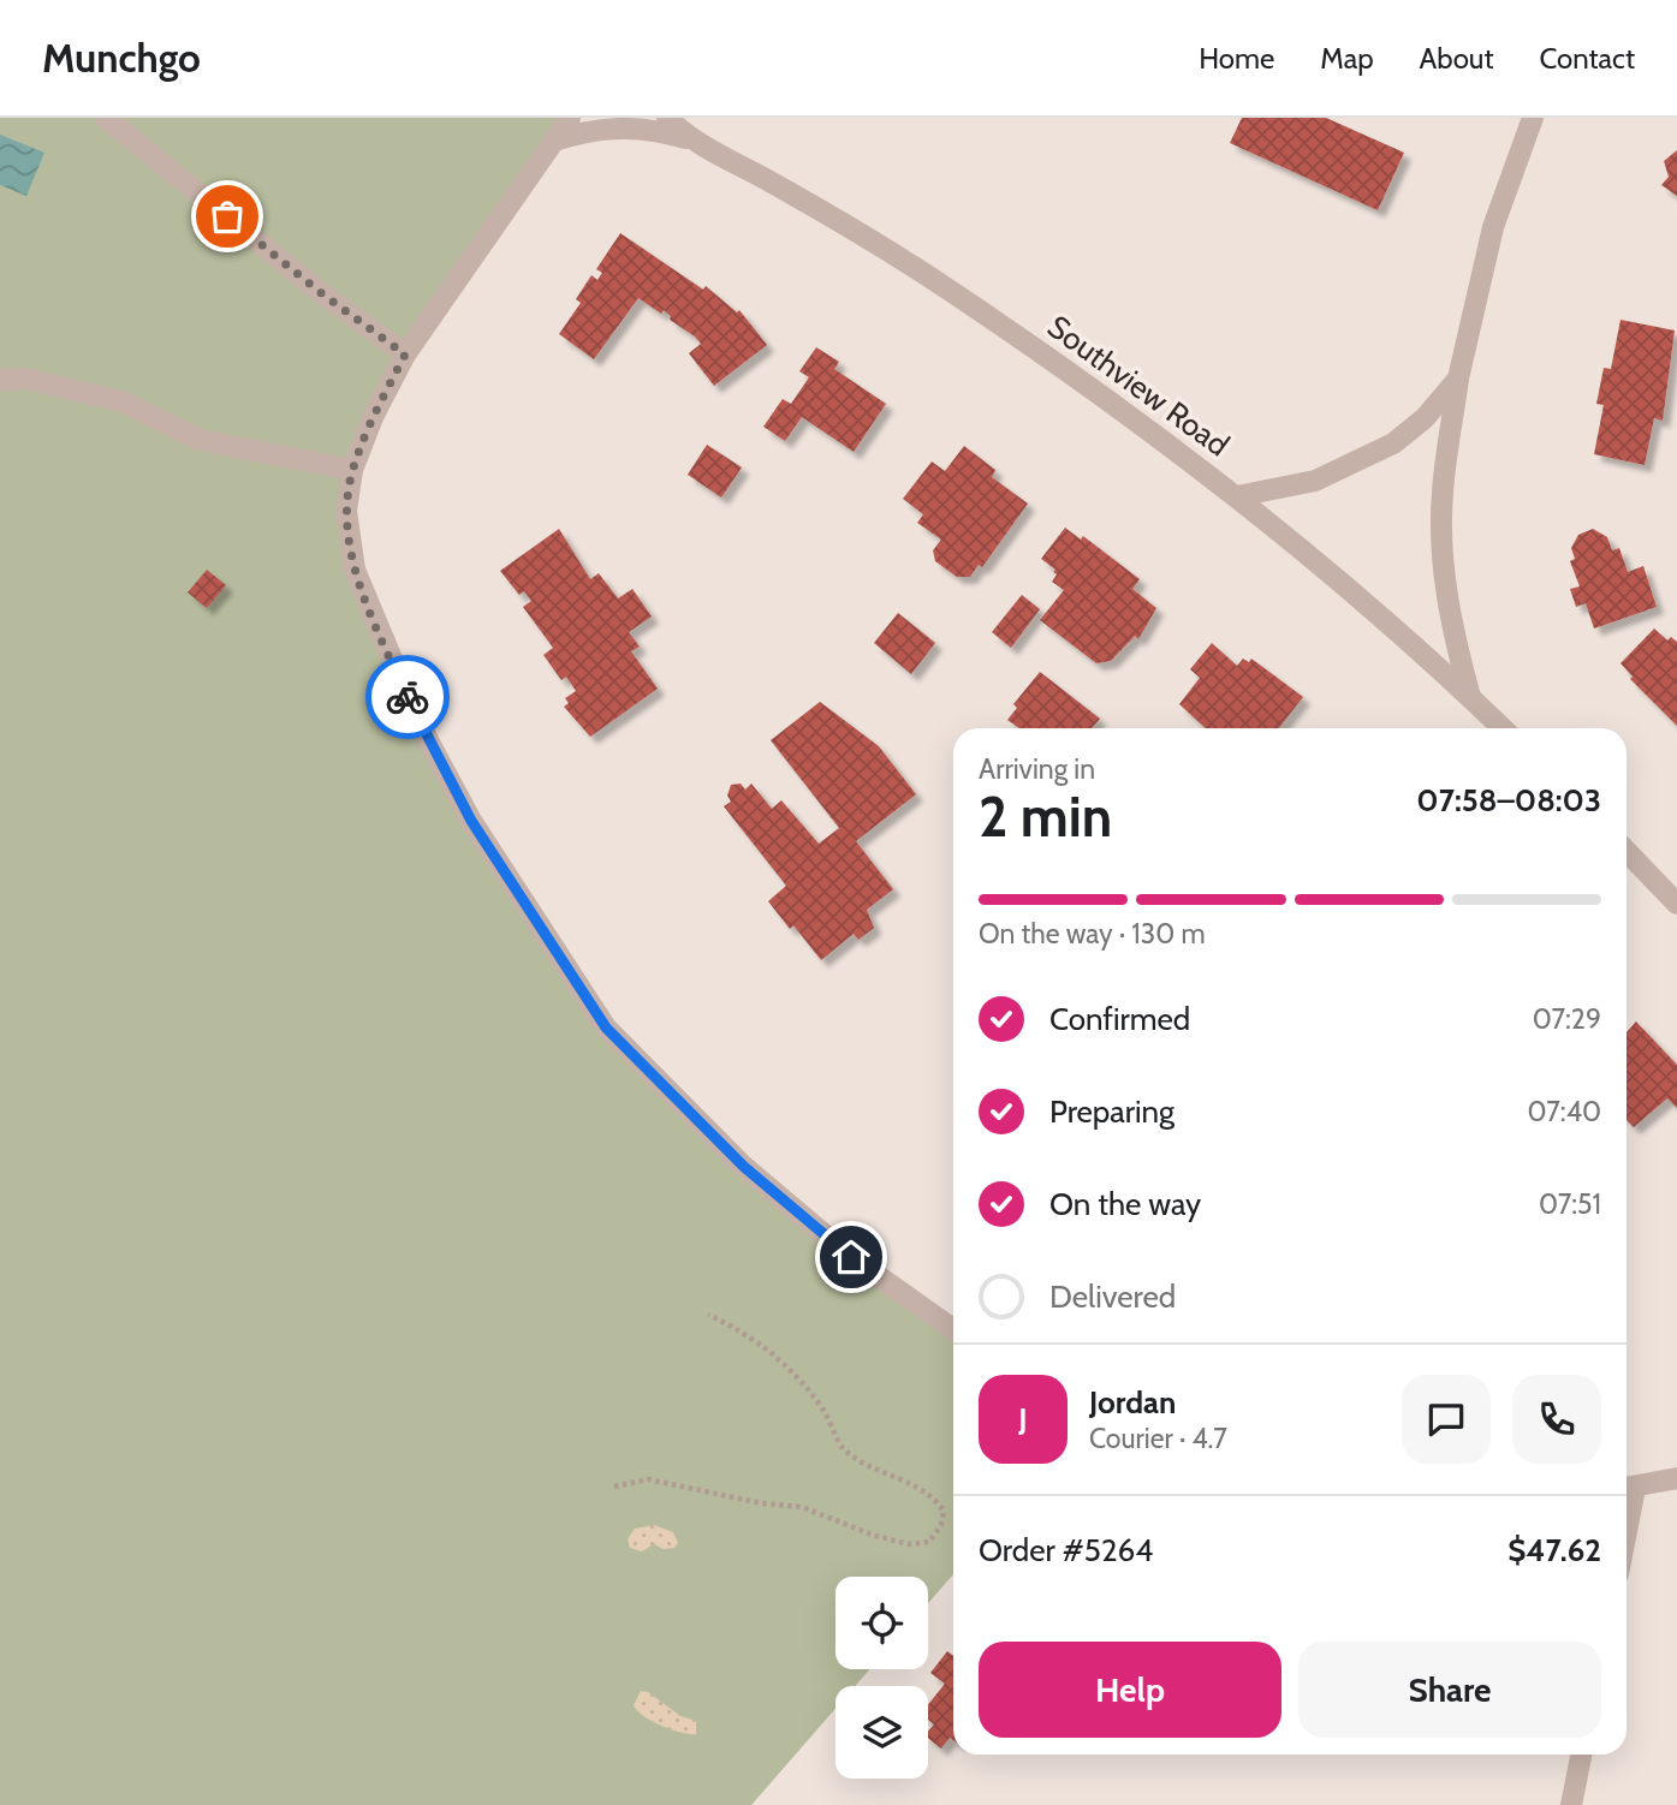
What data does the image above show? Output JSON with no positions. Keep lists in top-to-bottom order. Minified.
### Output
{"streets":{"street":["Southview Road"]},"page":{"header":"Munchgo","nav":["Home","Map","About","Contact"],"heading":["2 min","Arriving in","07:58–08:03"],"panel":["Jordan","Courier · 4.7","Order #5264","$47.62"],"bar":"On the way · 130 m","list":[["Confirmed","07:29"],["Preparing","07:40"],["On the way","07:51"],"Delivered"],"round":"J","buttons":["Help","Share"]}}
